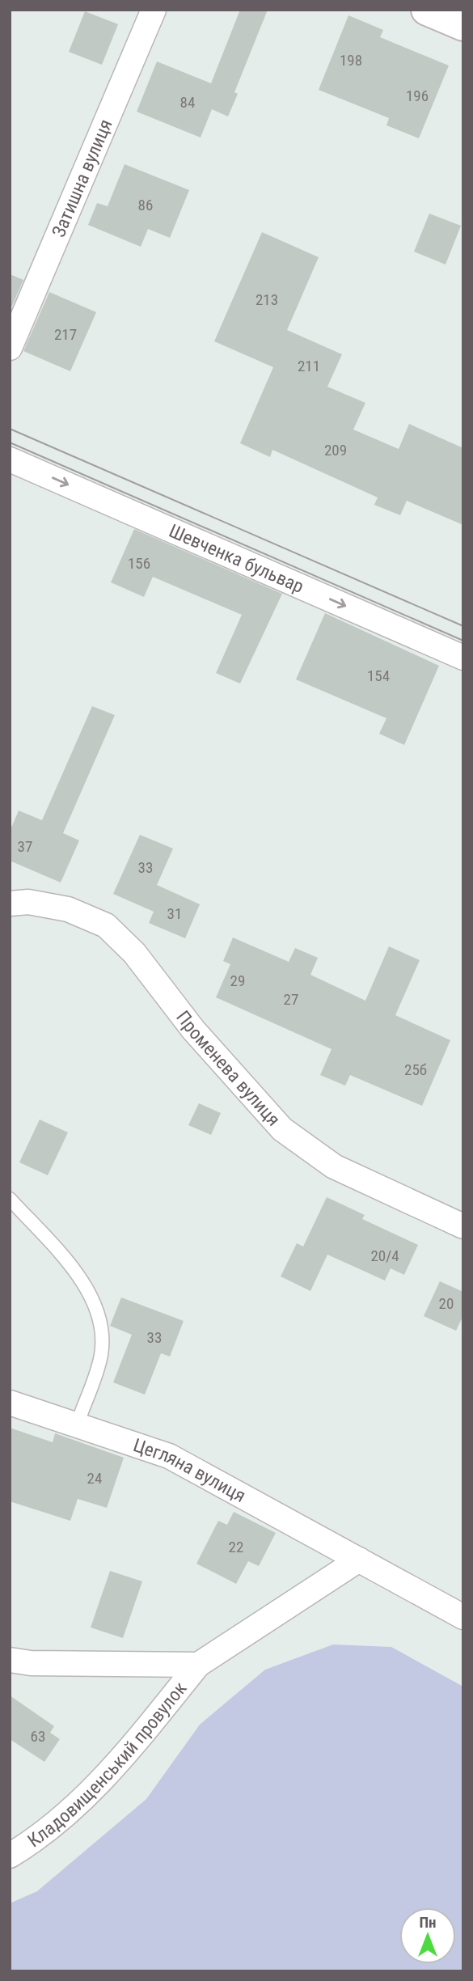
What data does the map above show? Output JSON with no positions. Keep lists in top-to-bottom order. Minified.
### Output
{"streets":{"street":["Затишна вулиця","Шевченка бульвар","Променева вулиця","Цегляна вулиця","Кладовищенський провулок"]},"one_way":["Шевченка бульвар"],"house_numbers":["198","196","84","86","213","217","211","209","156","154","37","33","31","29","27","25б","20/4","20","33","24","22","63"],"north":"top"}
